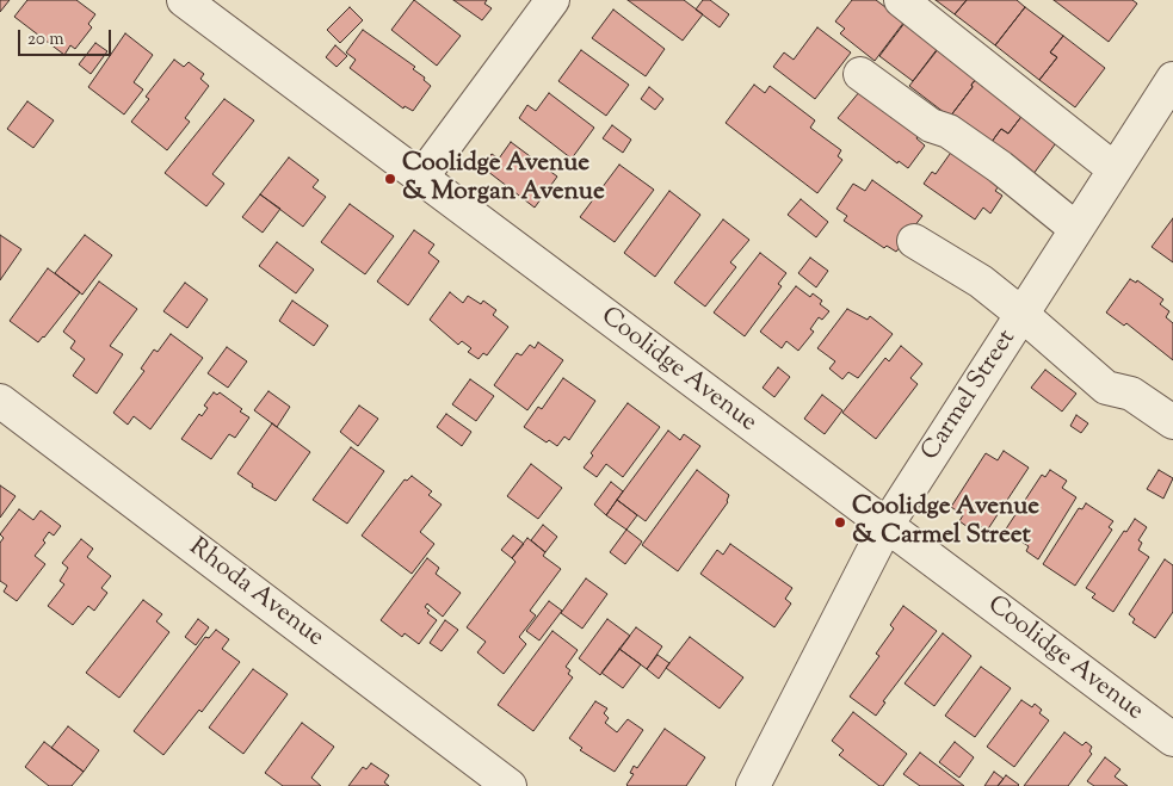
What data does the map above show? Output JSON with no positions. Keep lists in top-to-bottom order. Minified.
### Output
{"streets":{"street":["Coolidge Avenue","Carmel Street","Rhoda Avenue"]},"crossings":[["Coolidge Avenue","Carmel Street"]],"places":["Coolidge Avenue & Morgan Avenue","Coolidge Avenue & Carmel Street"],"scale_bar":"20 m"}
